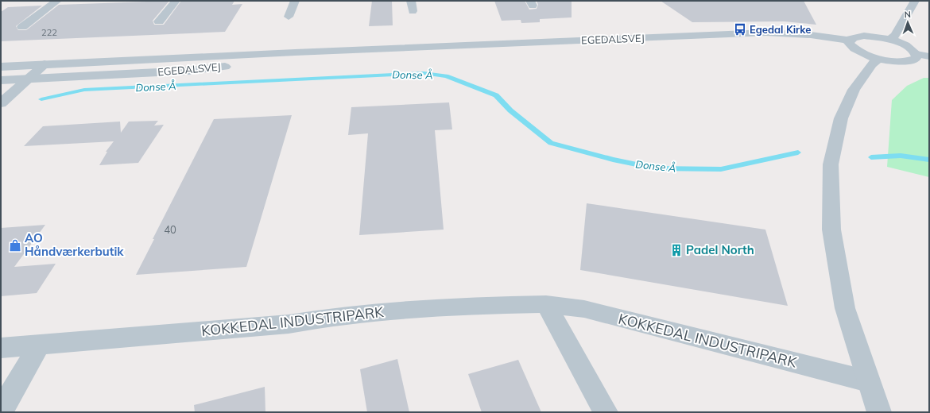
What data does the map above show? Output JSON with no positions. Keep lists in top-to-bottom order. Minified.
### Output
{"streets":{"street":["EGEDALSVEJ","KOKKEDAL INDUSTRIPARK"]},"water":["Donse Å"],"places":{"bus stop":["Egedal Kirke"],"shop":["AO Håndværkerbutik"],"building":["Padel North"]},"house_numbers":["222","40"],"north":"top"}
